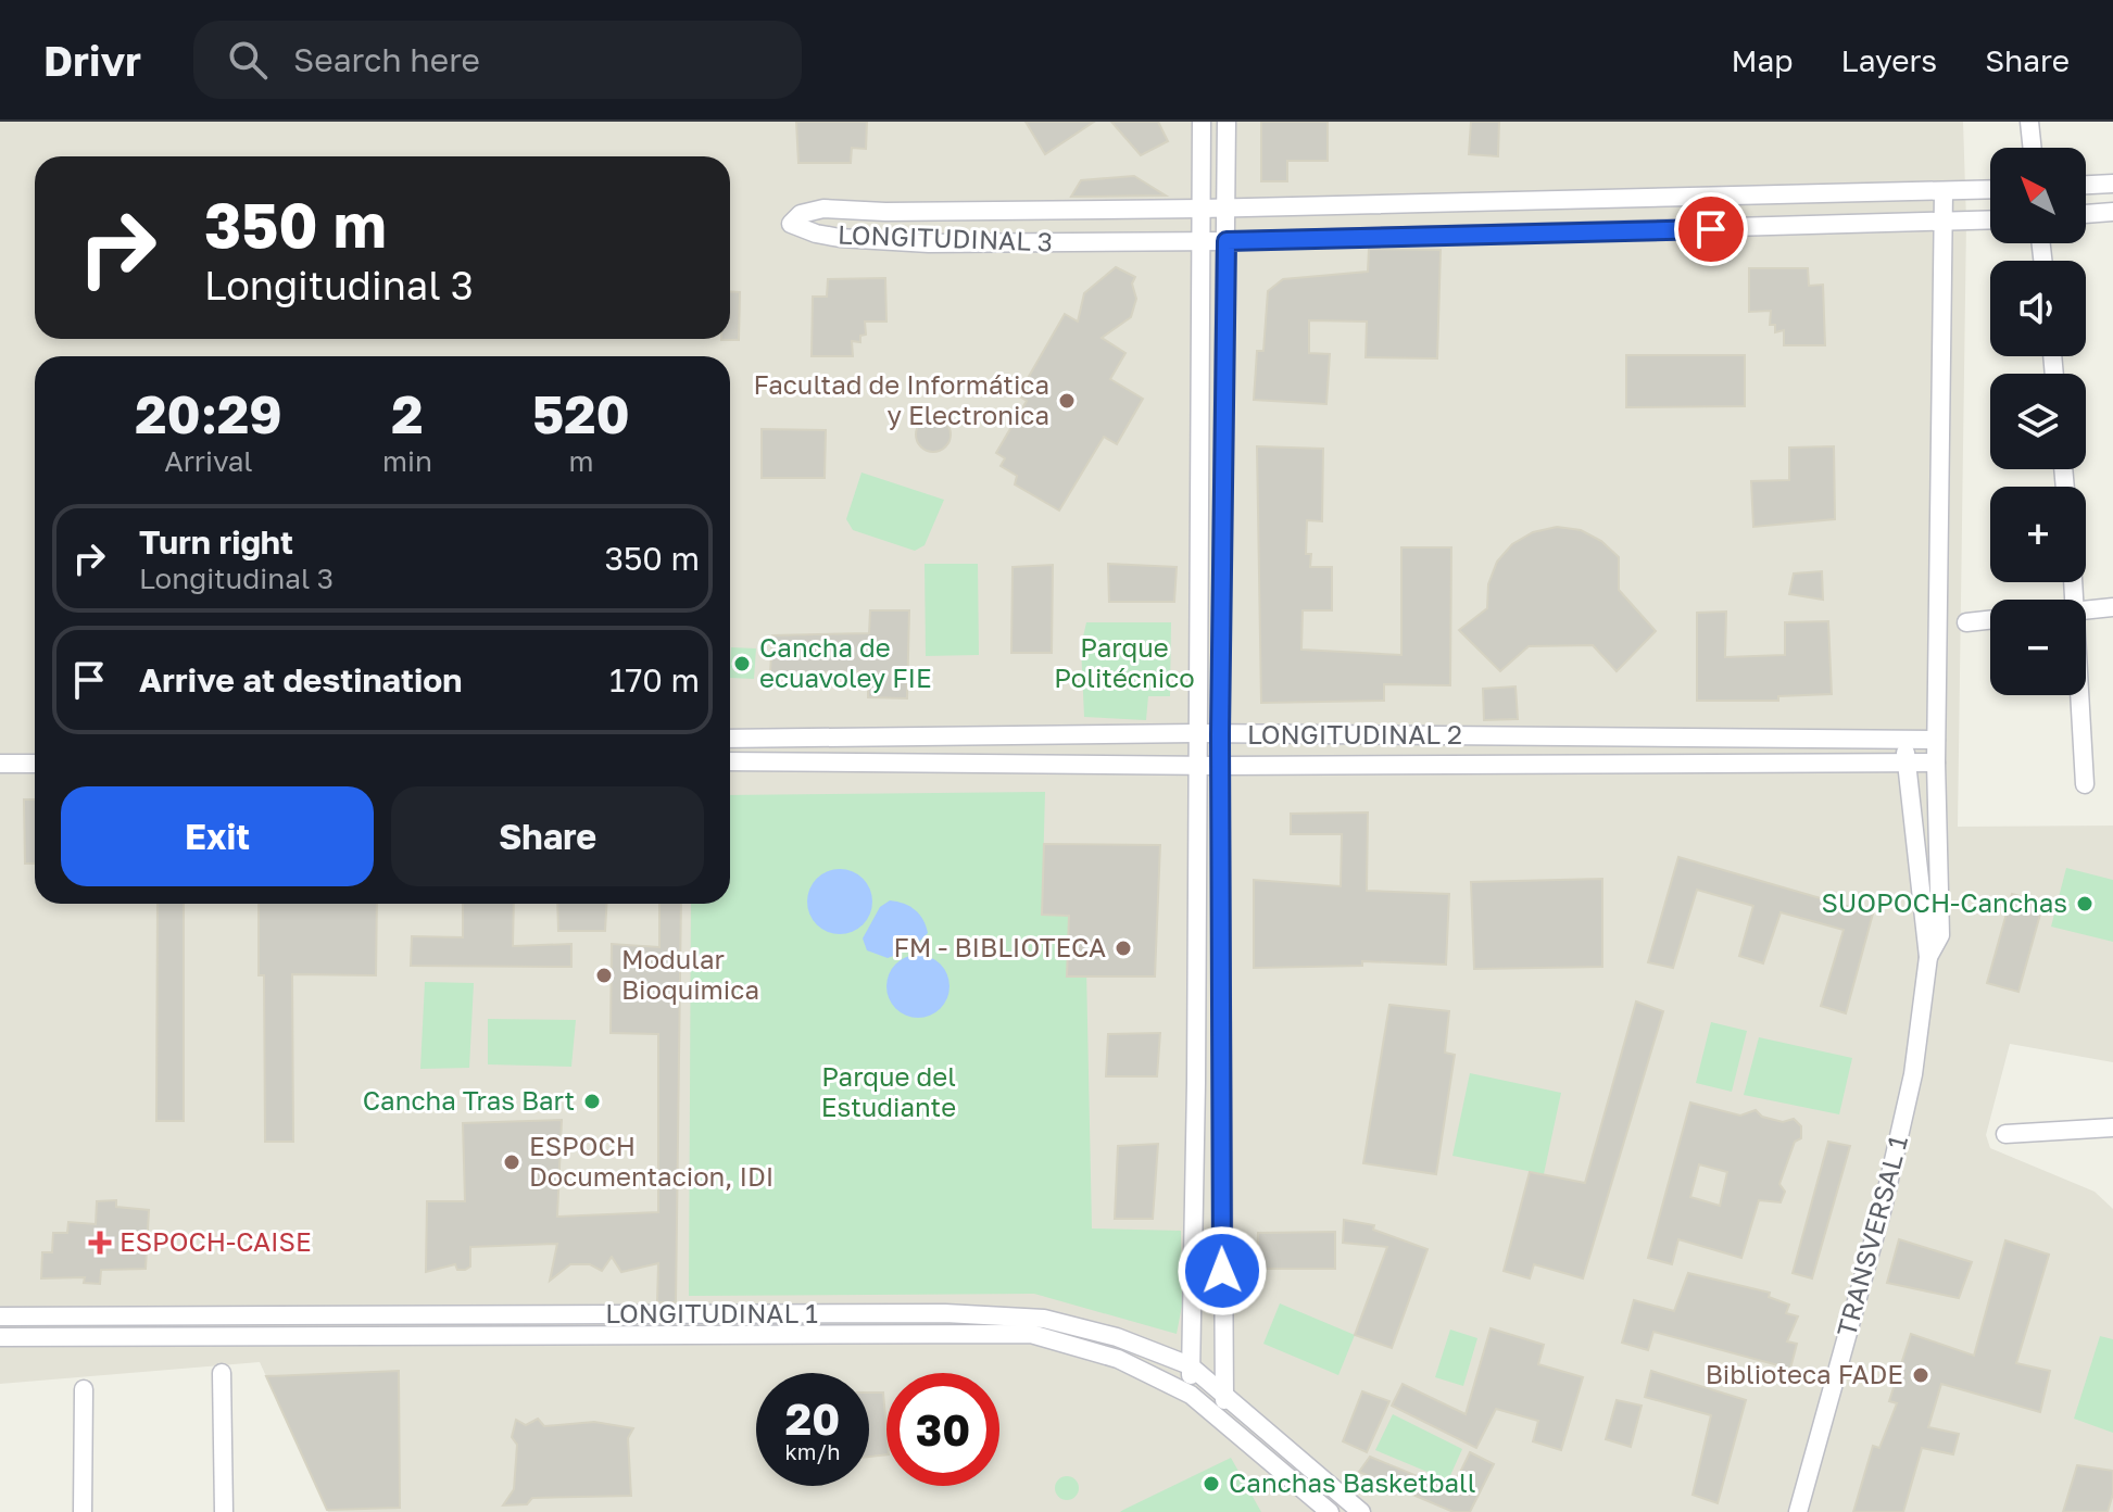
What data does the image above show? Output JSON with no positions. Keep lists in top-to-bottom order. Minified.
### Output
{"streets":{"street":["LONGITUDINAL 3","LONGITUDINAL 2","TRANSVERSAL 1","LONGITUDINAL 1"]},"crossings":[["LONGITUDINAL 3","TRANSVERSAL 1"],["LONGITUDINAL 2","TRANSVERSAL 1"]],"parks":["Parque Politécnico","Parque del Estudiante"],"places":{"other":["Facultad de Informática y Electronica","Cancha de ecuavoley FIE","SUOPOCH-Canchas","FM - BIBLIOTECA","Modular Bioquimica","Cancha Tras Bart","ESPOCH Documentacion, IDI","Biblioteca FADE","Canchas Basketball"],"health":["ESPOCH-CAISE"]},"north":"top left","page":{"header":"Drivr","search":"Search here","nav":["Map","Layers","Share"],"map_buttons":["+","−"],"turn":["350 m","Longitudinal 3"],"eta":["20:29","Arrival","2","min","520","m"],"list":[{"name":"Turn right","note":"Longitudinal 3","value":"350 m"},{"name":"Arrive at destination","value":"170 m"}],"buttons":["Exit","Share"],"speed":"20 km/h","limit":"30"}}
